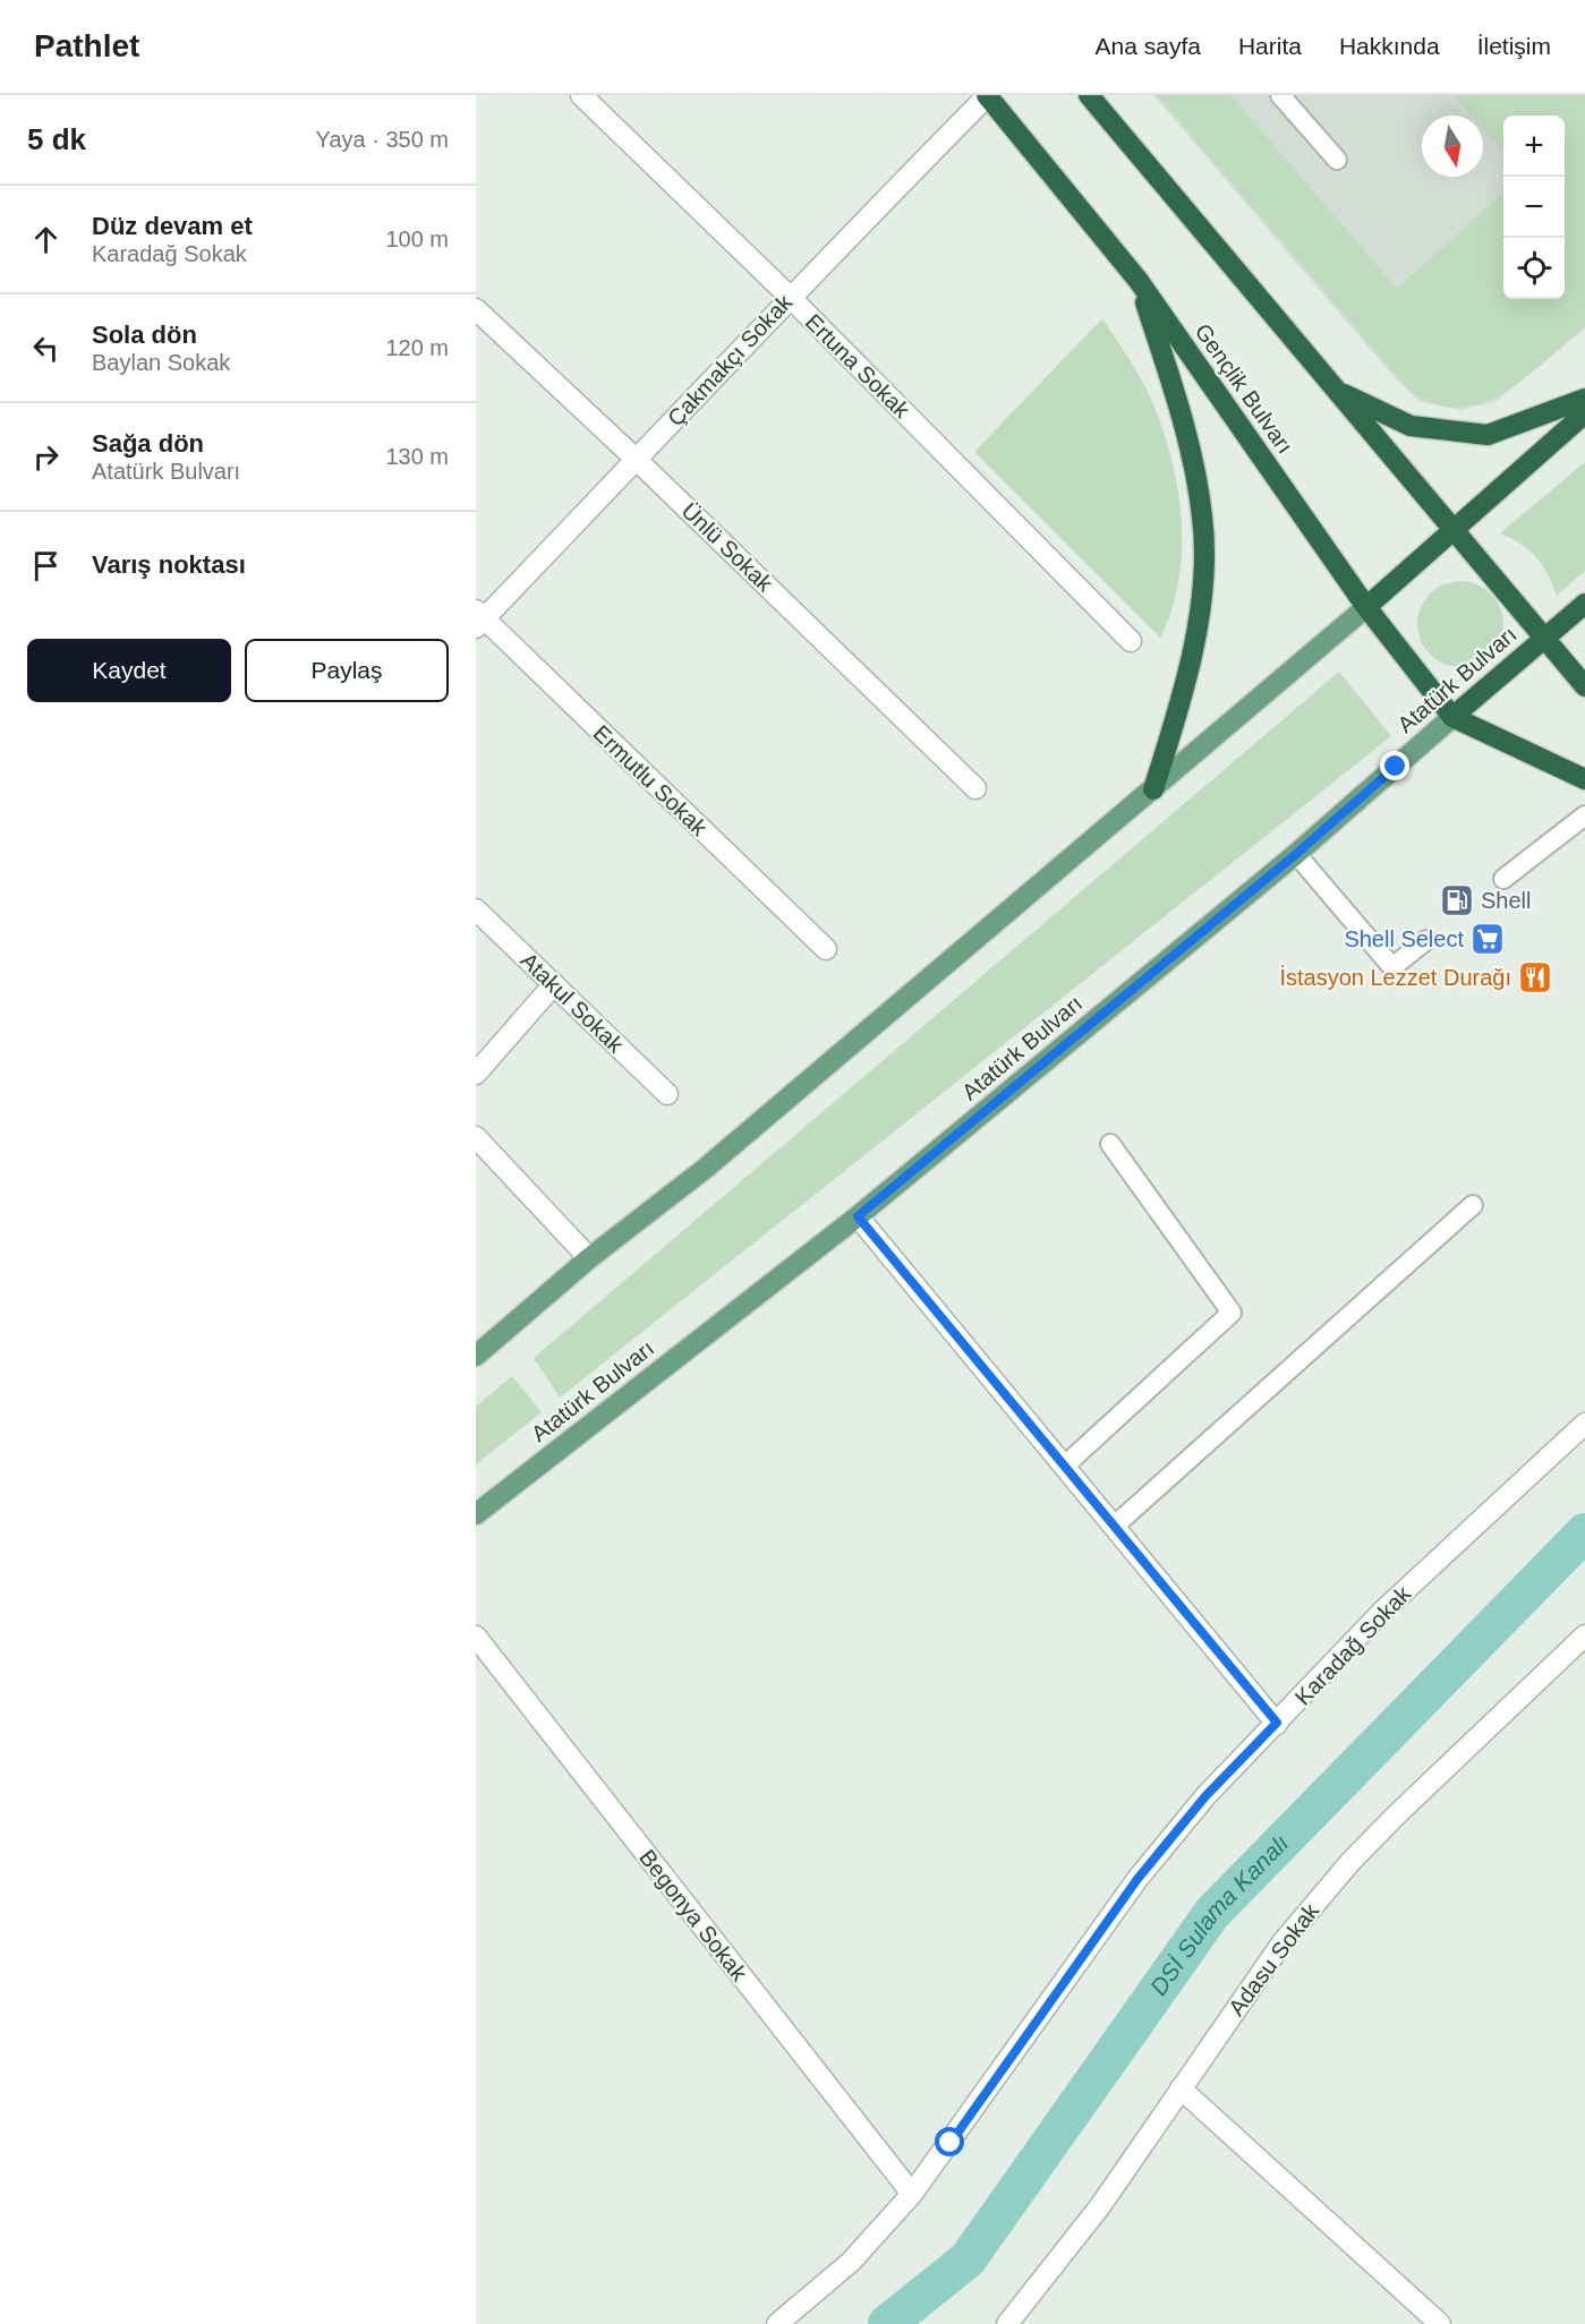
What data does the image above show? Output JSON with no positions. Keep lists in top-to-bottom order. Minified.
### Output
{"streets":{"highway":["Gençlik Bulvarı","Atatürk Bulvarı"],"street":["Çakmakçı Sokak","Ertuna Sokak","Ünlü Sokak","Ermutlu Sokak","Atakul Sokak","Karadağ Sokak","Begonya Sokak","Adasu Sokak"]},"crossings":[["Çakmakçı Sokak","Ertuna Sokak"],["Çakmakçı Sokak","Gençlik Bulvarı"],["Çakmakçı Sokak","Ünlü Sokak"],["Çakmakçı Sokak","Ermutlu Sokak"],["Gençlik Bulvarı","Atatürk Bulvarı"],["Karadağ Sokak","Begonya Sokak"]],"water":["DSİ Sulama Kanalı"],"places":{"fuel station":["Shell"],"supermarket":["Shell Select"],"restaurant":["İstasyon Lezzet Durağı"]},"north":"bottom","page":{"header":"Pathlet","nav":["Ana sayfa","Harita","Hakkında","İletişim"],"heading":["5 dk","Yaya · 350 m"],"map_buttons":["+","−"],"list":[["Düz devam et","Karadağ Sokak","100 m"],["Sola dön","Baylan Sokak","120 m"],["Sağa dön","Atatürk Bulvarı","130 m"],"Varış noktası"],"buttons":["Kaydet","Paylaş"]}}
